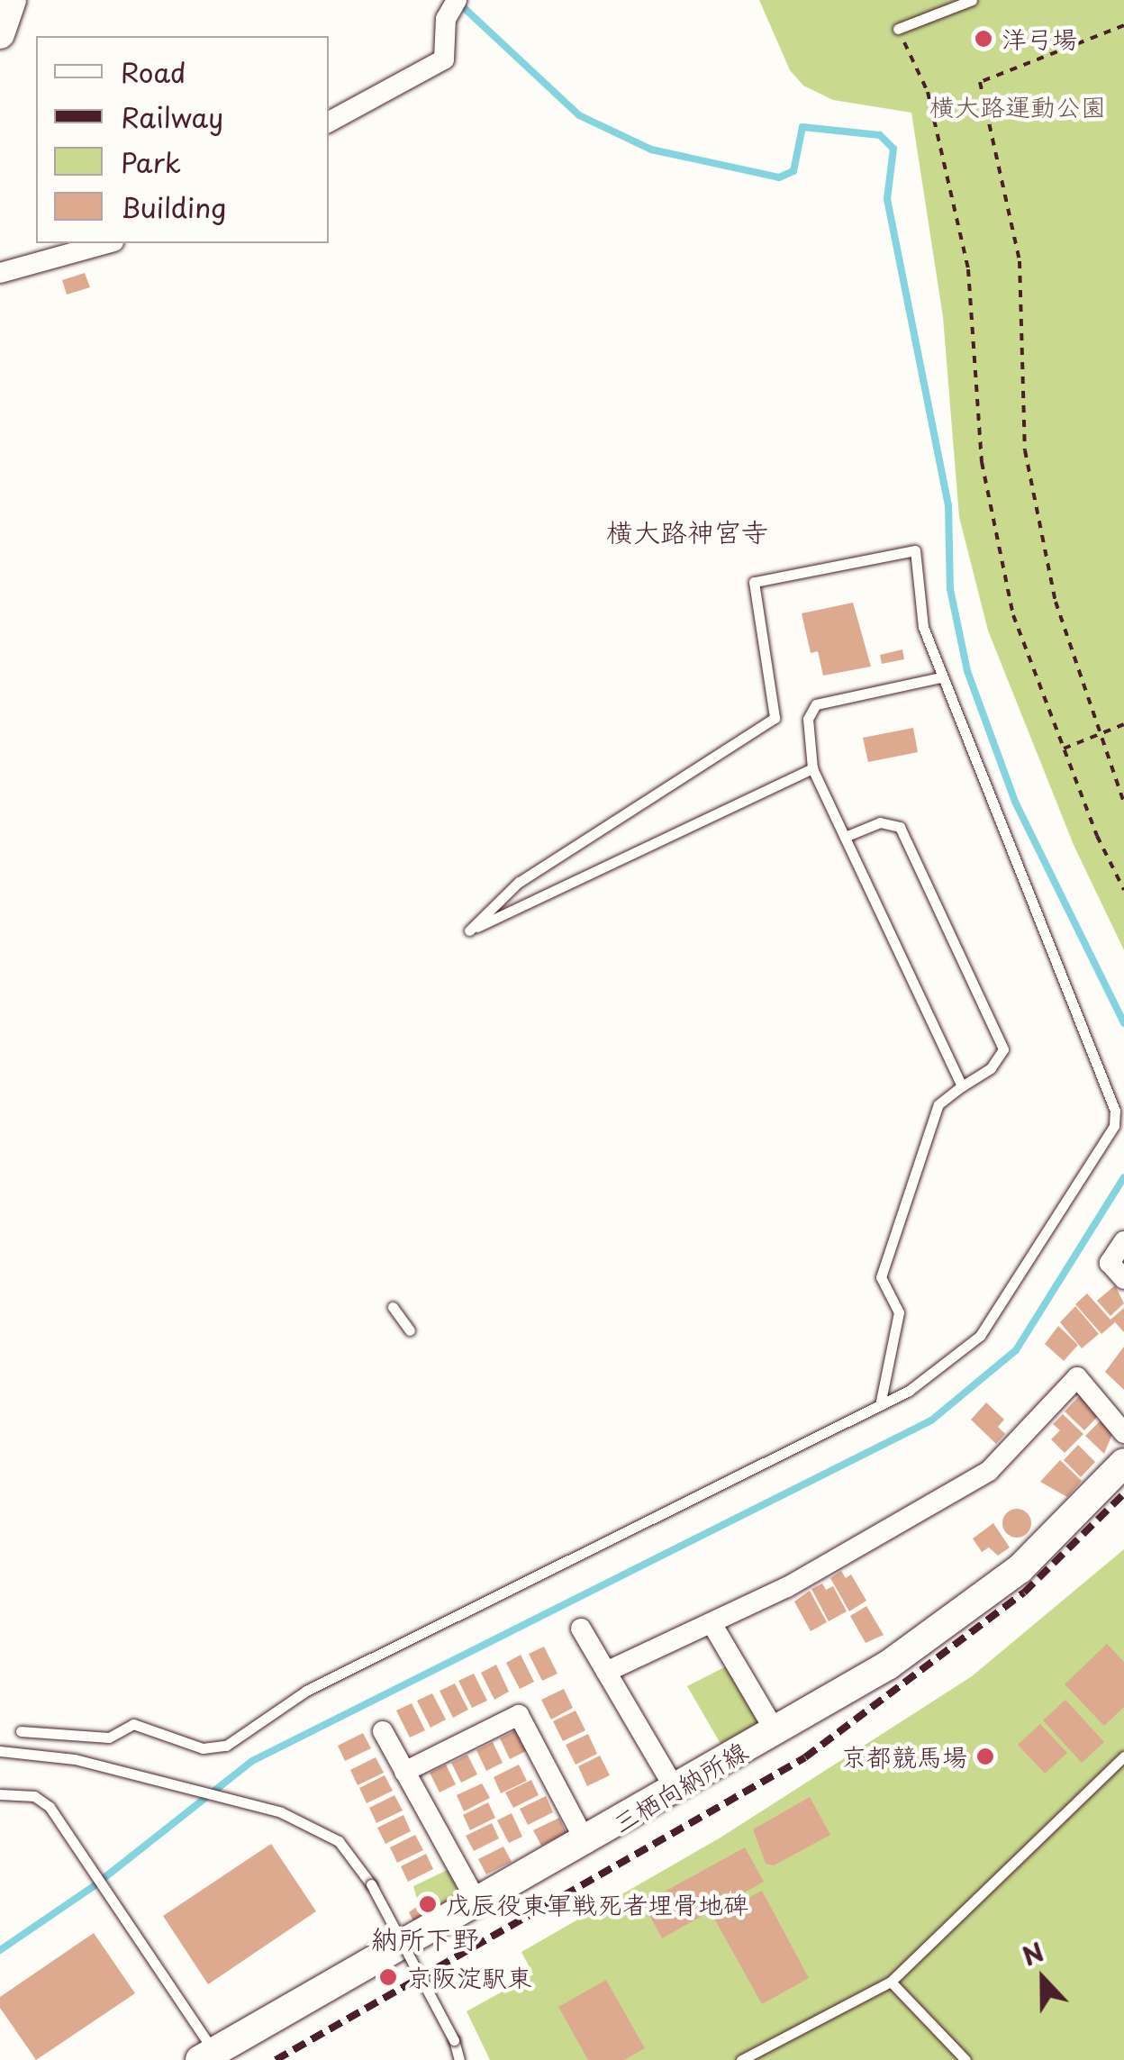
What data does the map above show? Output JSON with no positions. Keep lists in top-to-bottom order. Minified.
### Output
{"streets":{"main road":["三栖向納所線"]},"districts":["横大路神宮寺","納所下野"],"parks":["横大路運動公園"],"places":["洋弓場","京都競馬場","戊辰役東軍戦死者埋骨地碑","京阪淀駅東"],"legend":["Road","Railway","Park","Building"],"north":"top"}
